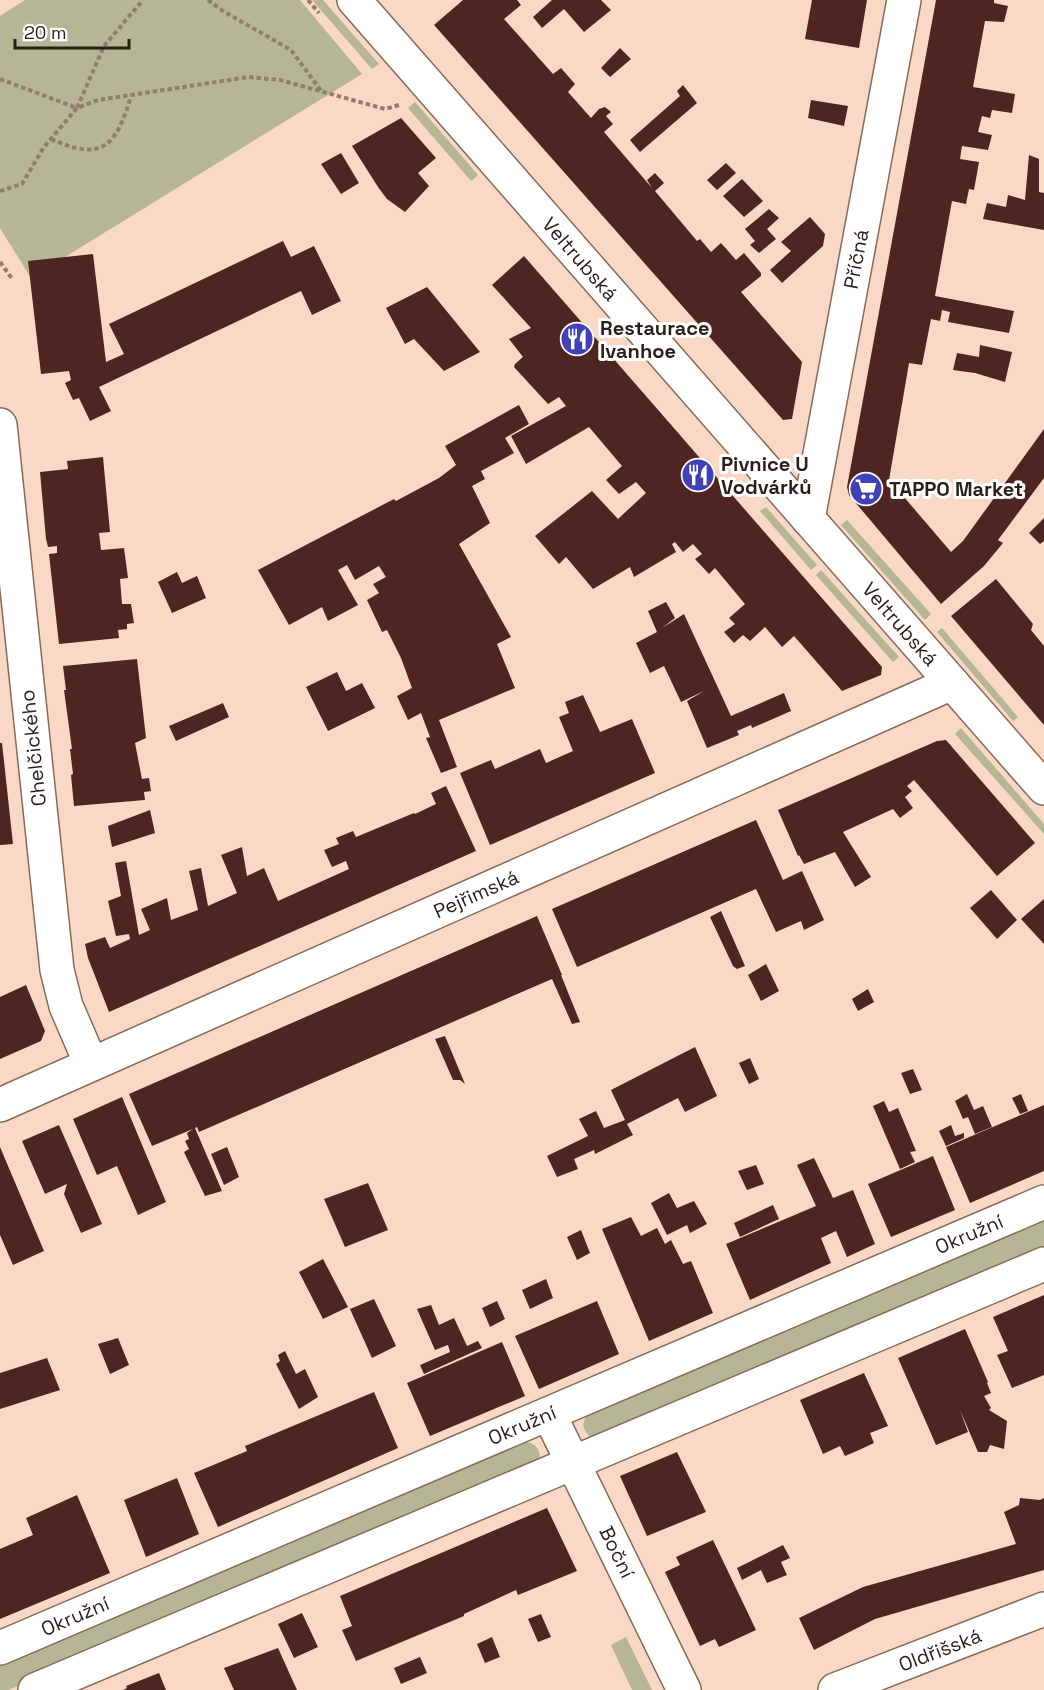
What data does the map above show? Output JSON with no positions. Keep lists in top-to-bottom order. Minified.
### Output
{"streets":{"street":["Veltrubská","Příčná","Chelčického","Pejřimská","Okružní","Boční","Oldřišská"]},"crossings":[["Veltrubská","Příčná"],["Veltrubská","Pejřimská"],["Chelčického","Pejřimská"],["Okružní","Boční"]],"places":{"restaurant":["Restaurace Ivanhoe","Pivnice U Vodvárků"],"supermarket":["TAPPO Market"]},"scale_bar":"20 m"}
